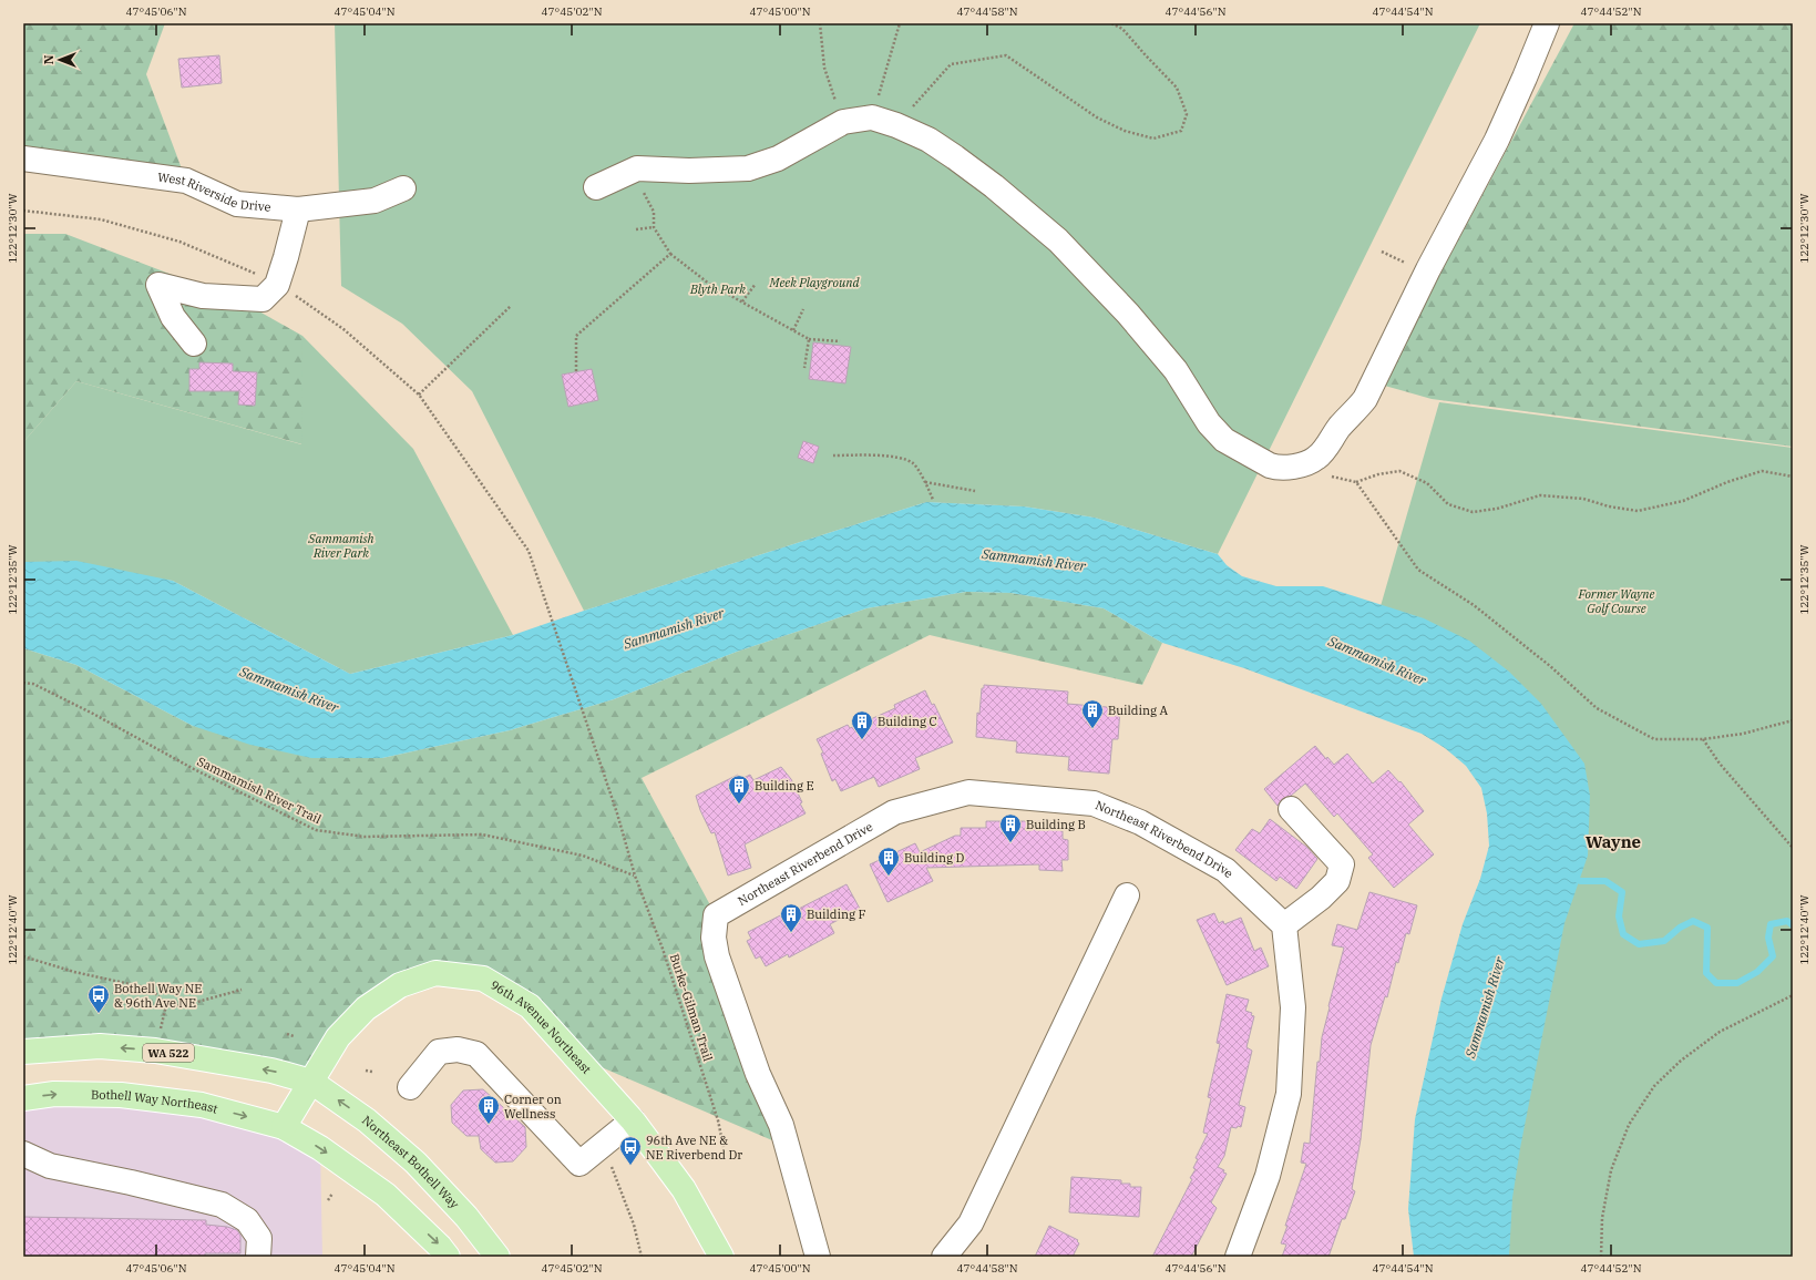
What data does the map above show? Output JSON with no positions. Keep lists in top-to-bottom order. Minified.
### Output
{"streets":{"main road":["96th Avenue Northeast","WA 522","Bothell Way Northeast","Northeast Bothell Way"],"street":["West Riverside Drive","Northeast Riverbend Drive"],"path":["Sammamish River Trail","Burke-Gilman Trail"]},"crossings":[["Sammamish River Trail","Burke-Gilman Trail"],["96th Avenue Northeast","WA 522"],["96th Avenue Northeast","Bothell Way Northeast"],["96th Avenue Northeast","Northeast Bothell Way"],["WA 522","Northeast Bothell Way"]],"districts":["Wayne"],"water":["Sammamish River"],"parks":["Meek Playground","Blyth Park","Sammamish River Park","Former Wayne Golf Course"],"places":{"building":["Building A","Building C","Building E","Building B","Building D","Building F","Corner on Wellness"],"bus stop":["Bothell Way NE & 96th Ave NE","96th Ave NE & NE Riverbend Dr"]},"north":"left","coordinates":["47°45'06\"N","47°45'04\"N","47°45'02\"N","47°45'00\"N","47°44'58\"N","47°44'56\"N","47°44'54\"N","47°44'52\"N","122°12'30\"W","122°12'35\"W","122°12'40\"W"]}
